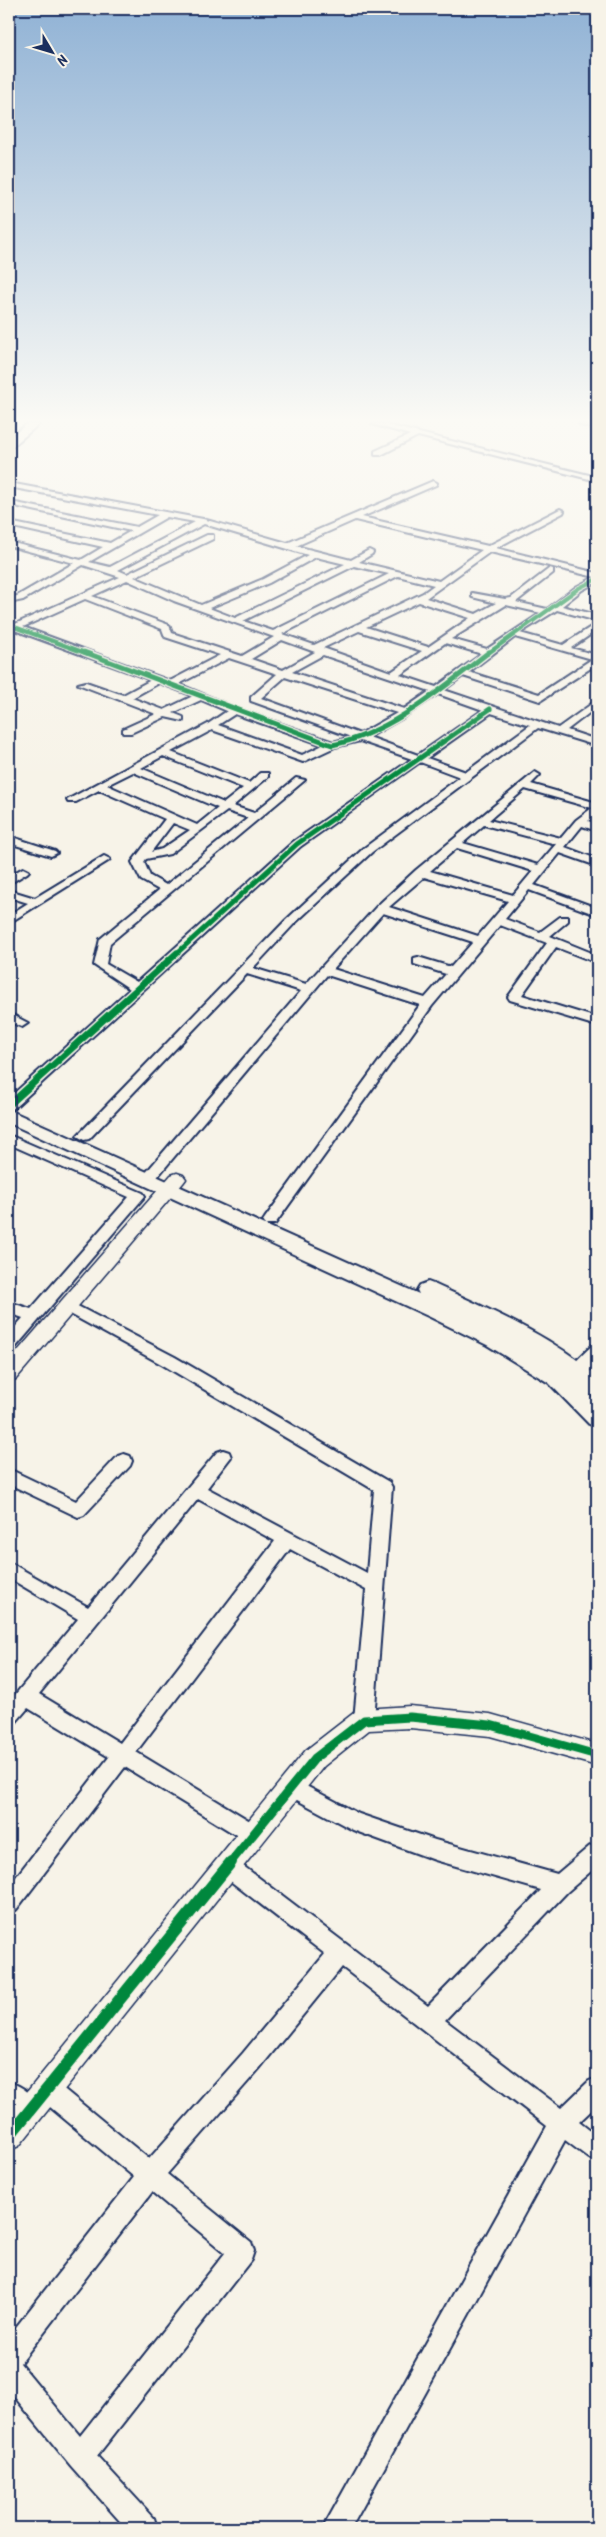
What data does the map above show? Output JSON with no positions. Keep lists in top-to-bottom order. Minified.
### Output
{"north":"bottom right"}
